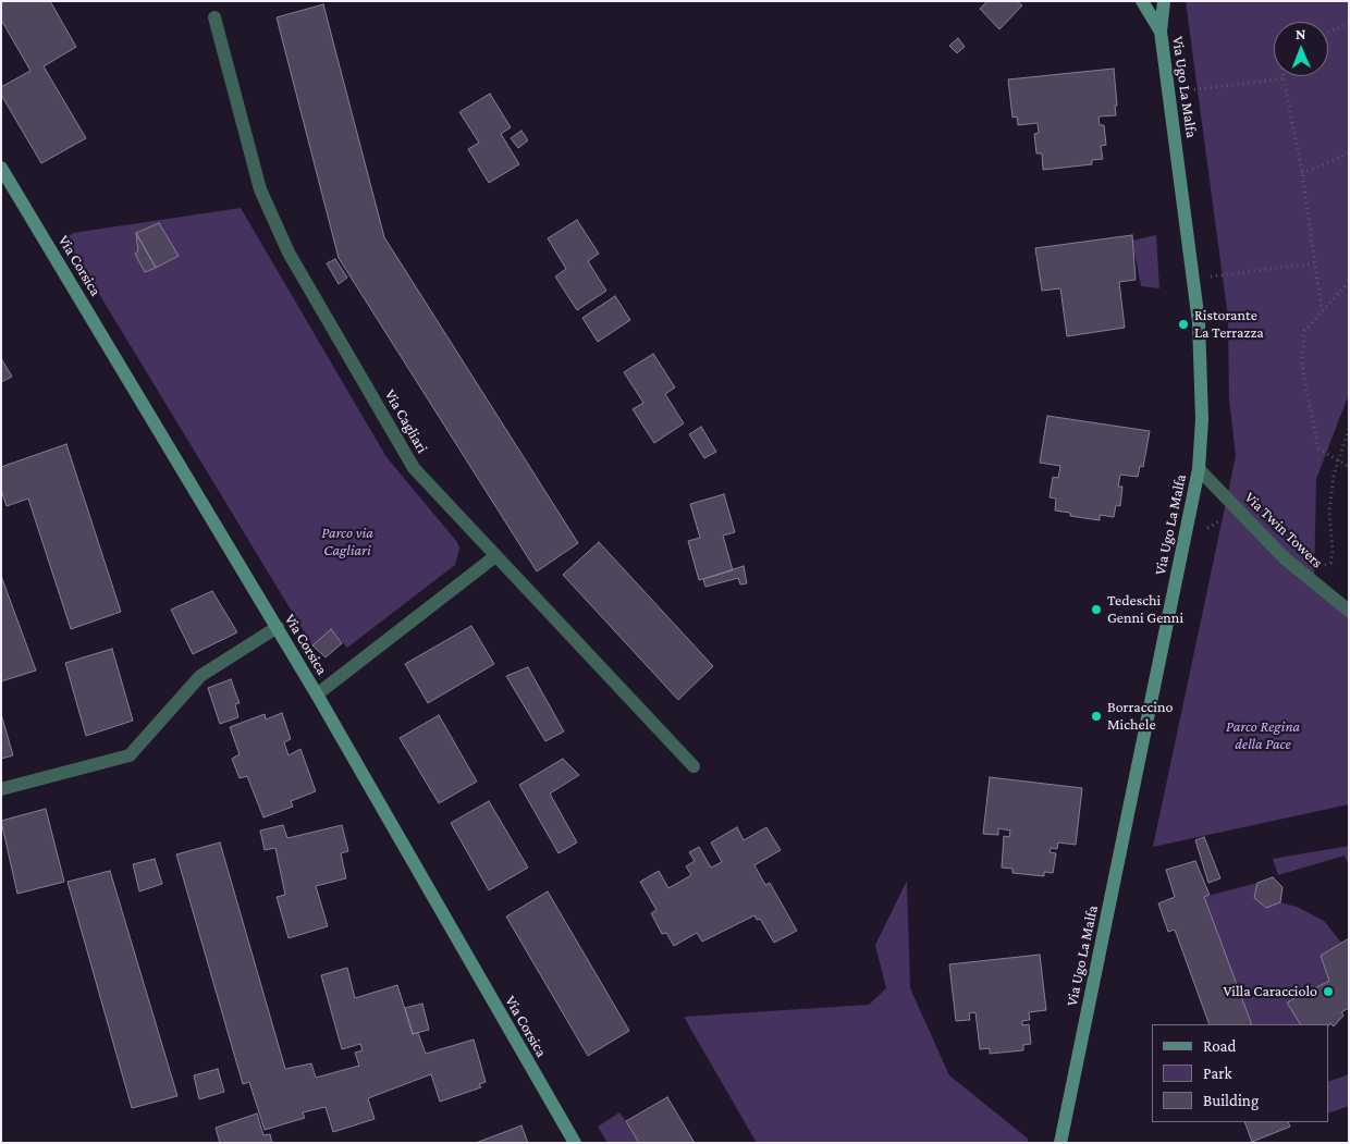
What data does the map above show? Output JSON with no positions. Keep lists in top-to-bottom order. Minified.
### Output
{"streets":{"street":["Via Ugo La Malfa","Via Corsica","Via Cagliari","Via Twin Towers"]},"crossings":[["Via Ugo La Malfa","Via Twin Towers"]],"parks":["Parco via Cagliari","Parco Regina della Pace"],"places":["Ristorante La Terrazza","Tedeschi Genni Genni","Borraccino Michele","Villa Caracciolo"],"legend":["Road","Park","Building"],"north":"top"}
